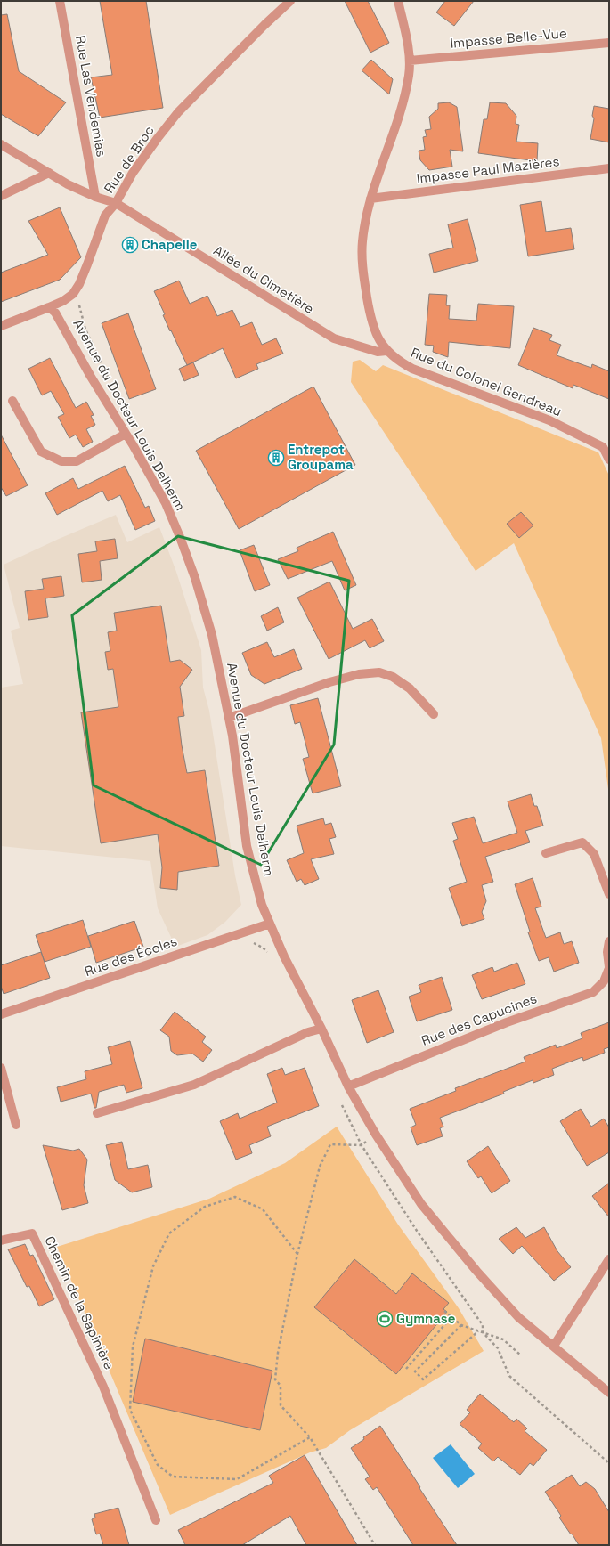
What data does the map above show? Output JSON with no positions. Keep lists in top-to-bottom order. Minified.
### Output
{"streets":{"street":["Impasse Belle-Vue","Rue Las Vendemias","Rue de Broc","Impasse Paul Mazières","Allée du Cimetière","Rue du Colonel Gendreau","Avenue du Docteur Louis Delherm","Rue des Écoles","Rue des Capucines","Chemin de la Sapinière"]},"crossings":[["Impasse Belle-Vue","Rue du Colonel Gendreau"],["Rue Las Vendemias","Allée du Cimetière"],["Rue de Broc","Allée du Cimetière"],["Rue de Broc","Avenue du Docteur Louis Delherm"],["Impasse Paul Mazières","Rue du Colonel Gendreau"],["Allée du Cimetière","Rue du Colonel Gendreau"],["Avenue du Docteur Louis Delherm","Rue des Écoles"],["Avenue du Docteur Louis Delherm","Rue des Capucines"]],"places":{"building":["Chapelle","Entrepot Groupama"],"sports":["Gymnase"]}}
